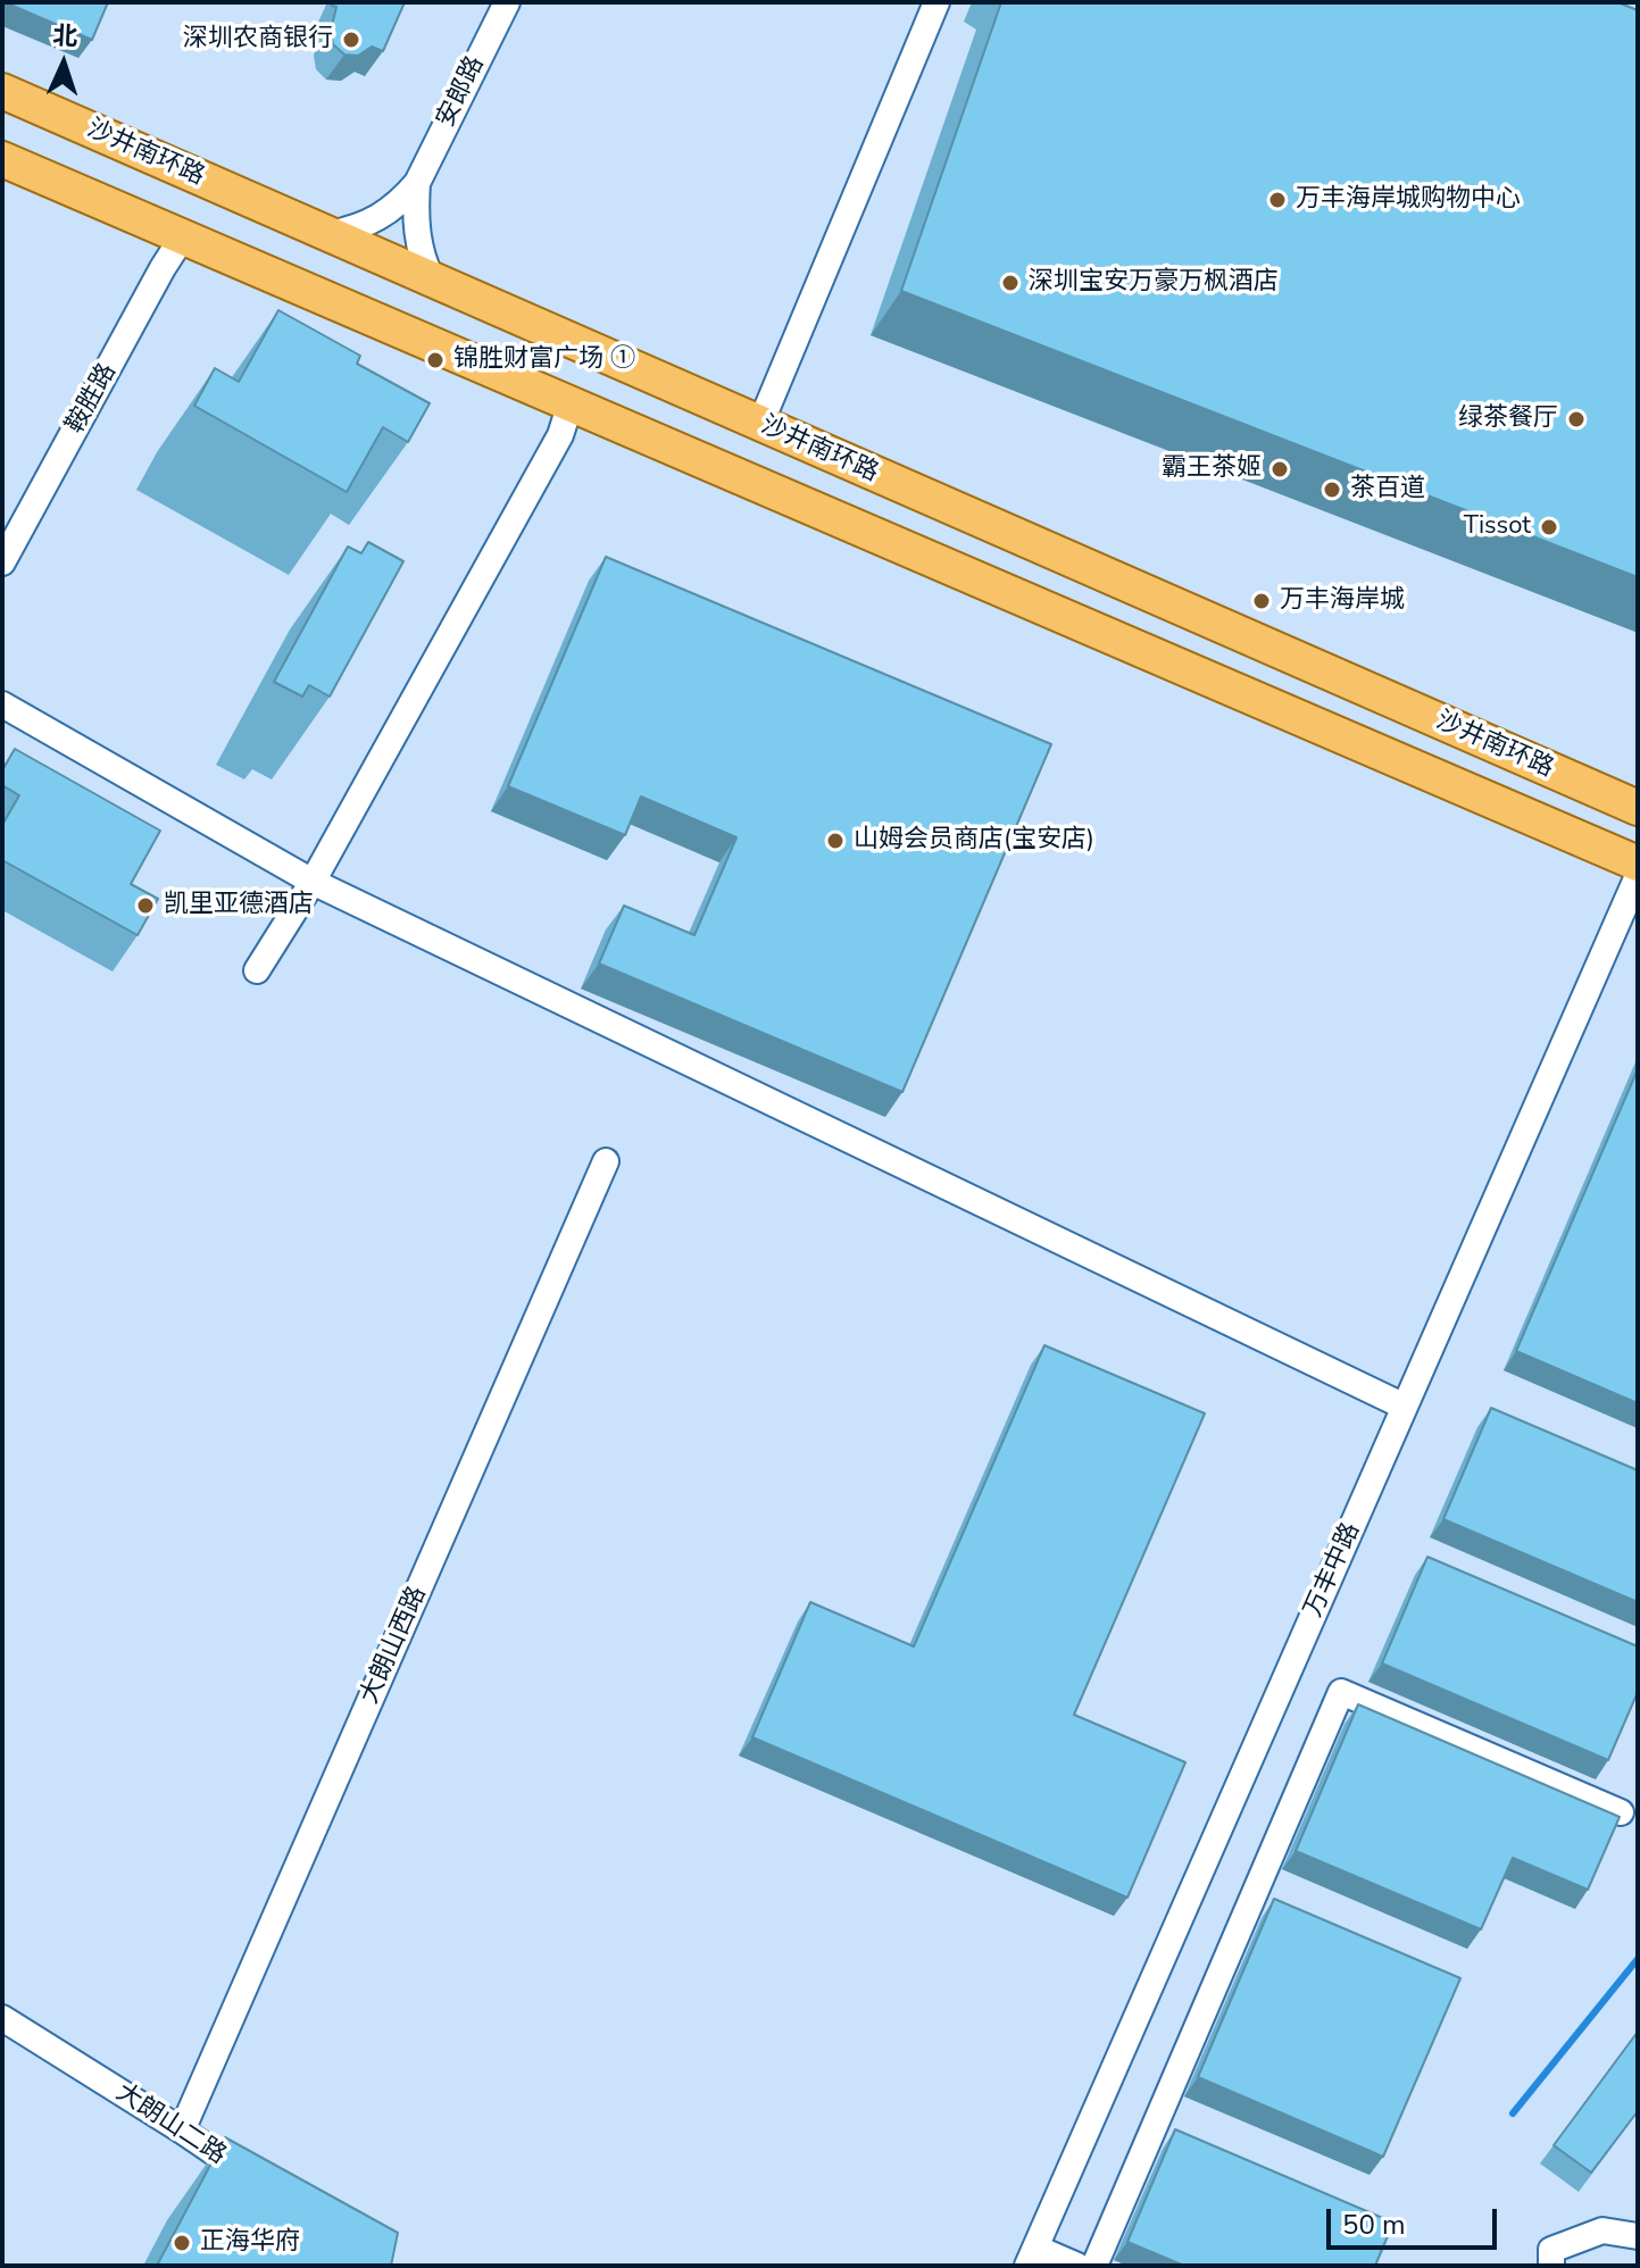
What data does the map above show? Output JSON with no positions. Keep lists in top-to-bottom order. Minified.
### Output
{"streets":{"main road":["沙井南环路"],"street":["安郎路","鞍胜路","万丰中路","大朗山西路","大朗山二路"]},"crossings":[["安郎路","沙井南环路"],["沙井南环路","鞍胜路"],["大朗山西路","大朗山二路"]],"places":["深圳农商银行","万丰海岸城购物中心","深圳宝安万豪万枫酒店","锦胜财富广场 ①","绿茶餐厅","霸王茶姬","茶百道","Tissot","万丰海岸城","山姆会员商店(宝安店)","凯里亚德酒店","正海华府"],"scale_bar":"50 m","north":"top"}
